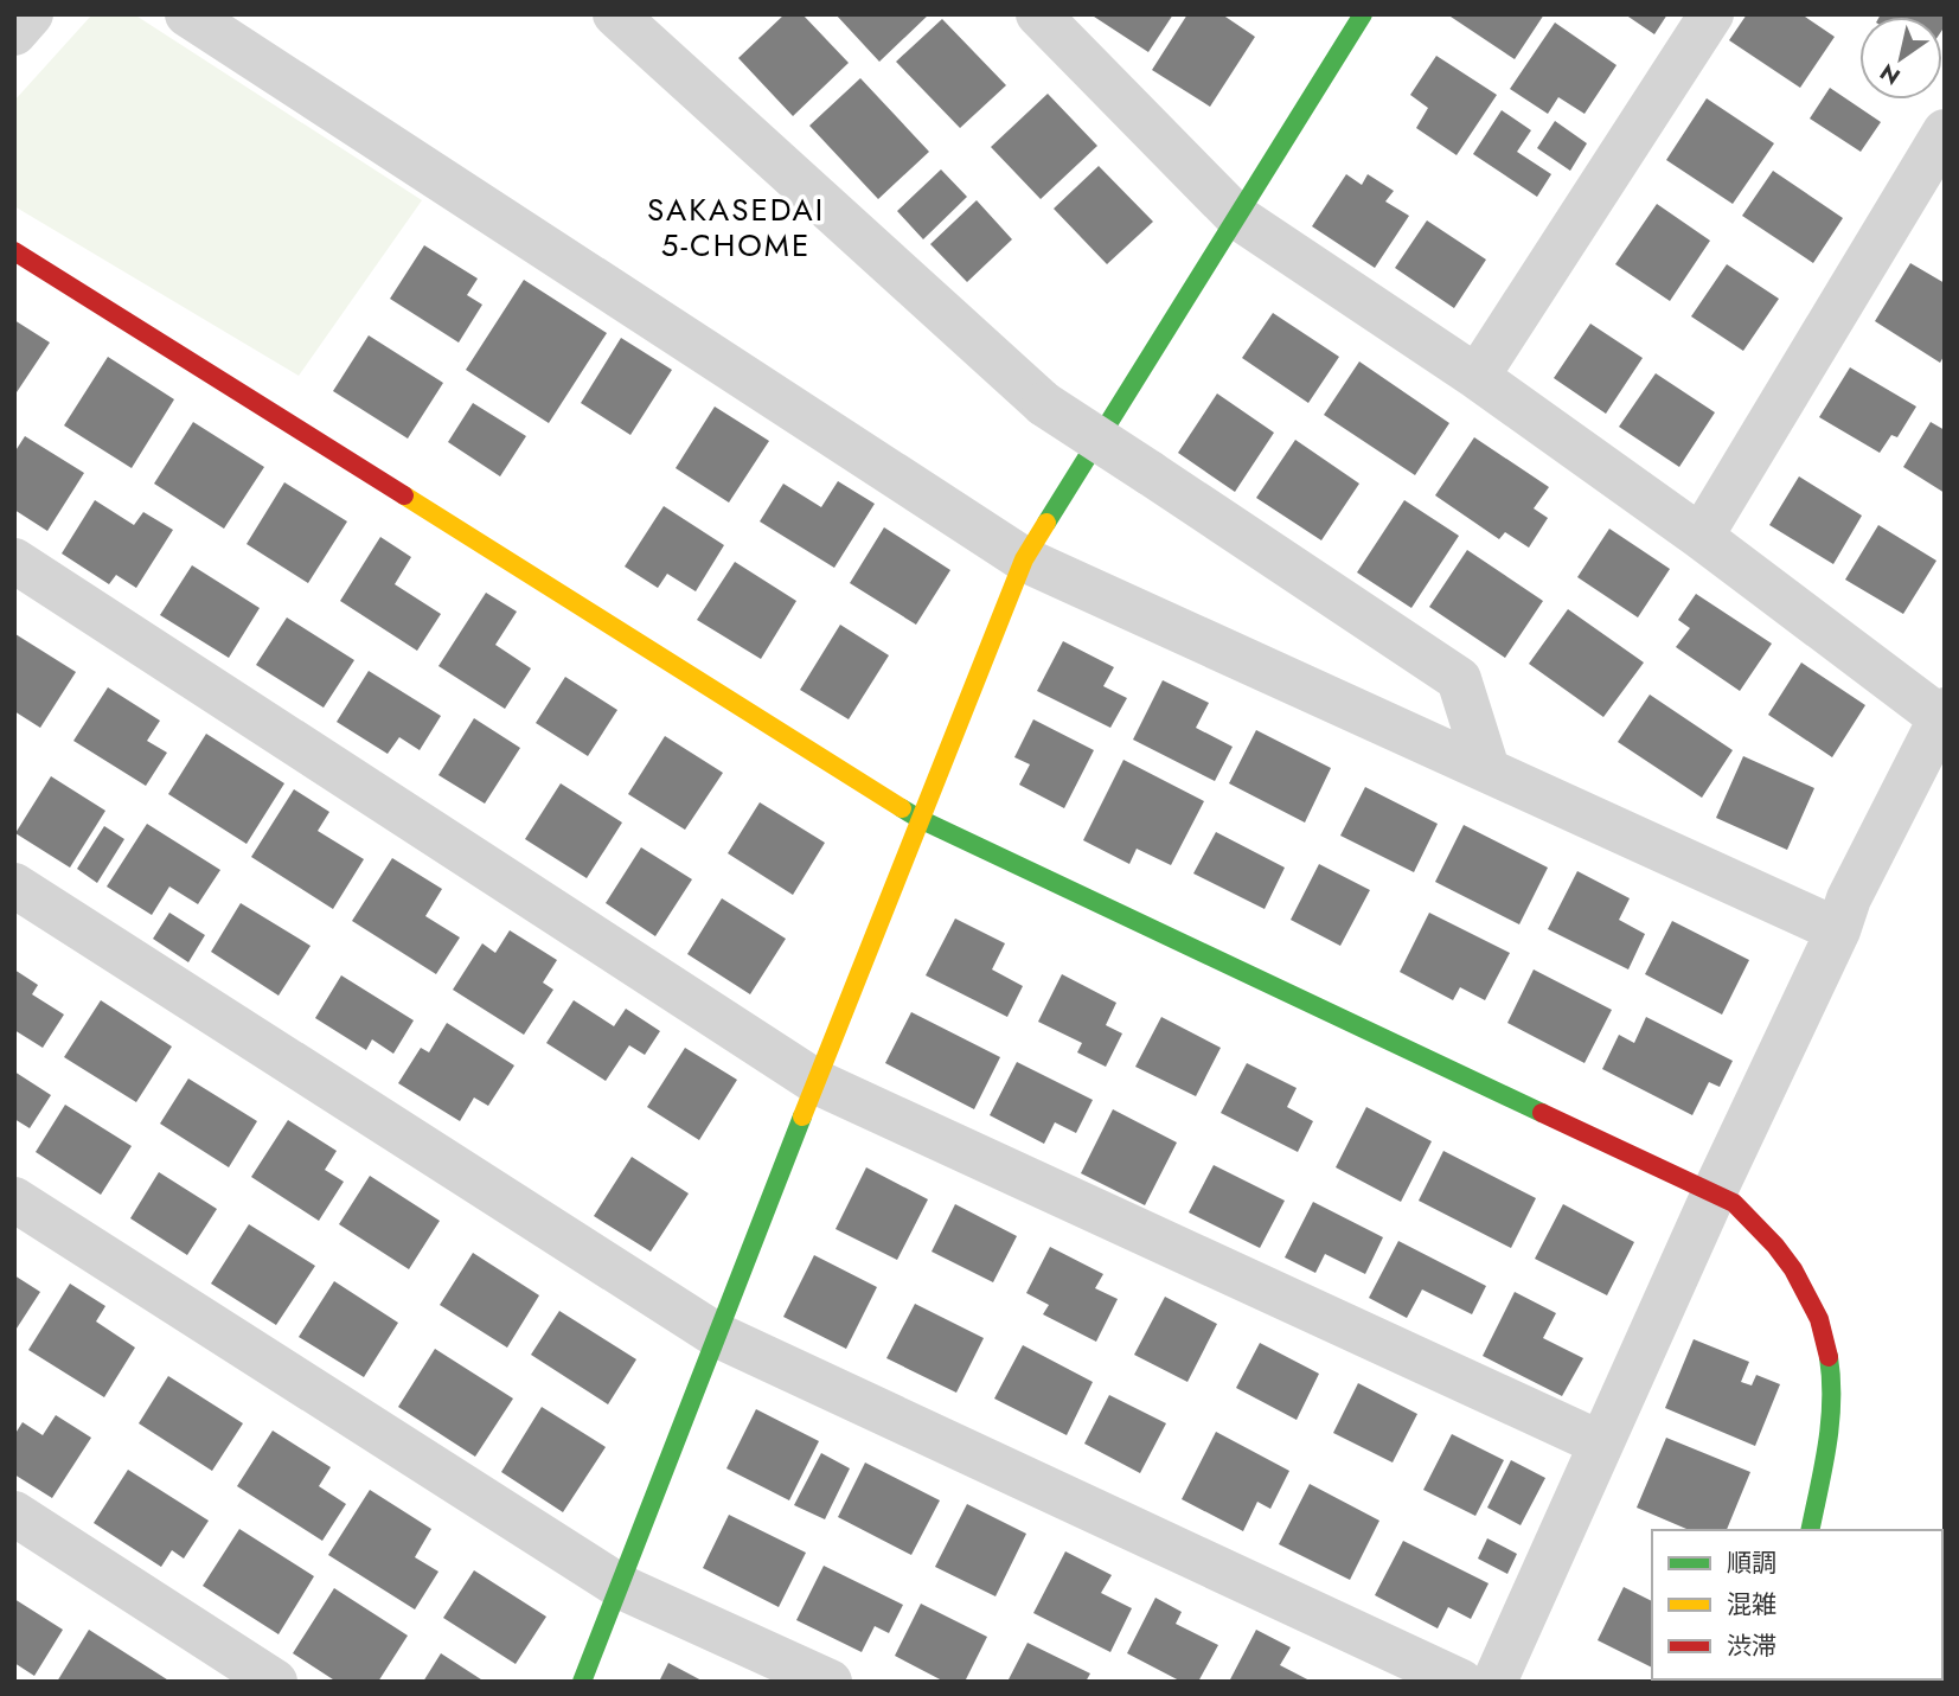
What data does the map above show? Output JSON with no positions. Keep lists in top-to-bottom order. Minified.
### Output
{"districts":["SAKASEDAI 5-CHOME"],"legend":["順調","混雑","渋滞"],"north":"bottom left"}
